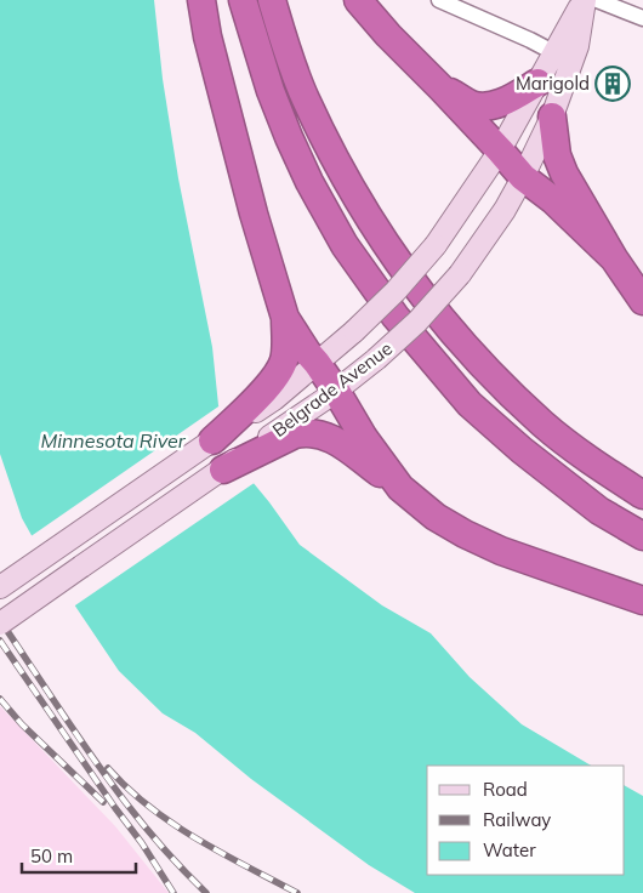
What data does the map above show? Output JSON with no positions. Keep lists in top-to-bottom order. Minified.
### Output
{"streets":{"main road":["Belgrade Avenue"]},"water":["Minnesota River"],"places":{"building":["Marigold"]},"legend":["Road","Railway","Water"],"scale_bar":"50 m"}
